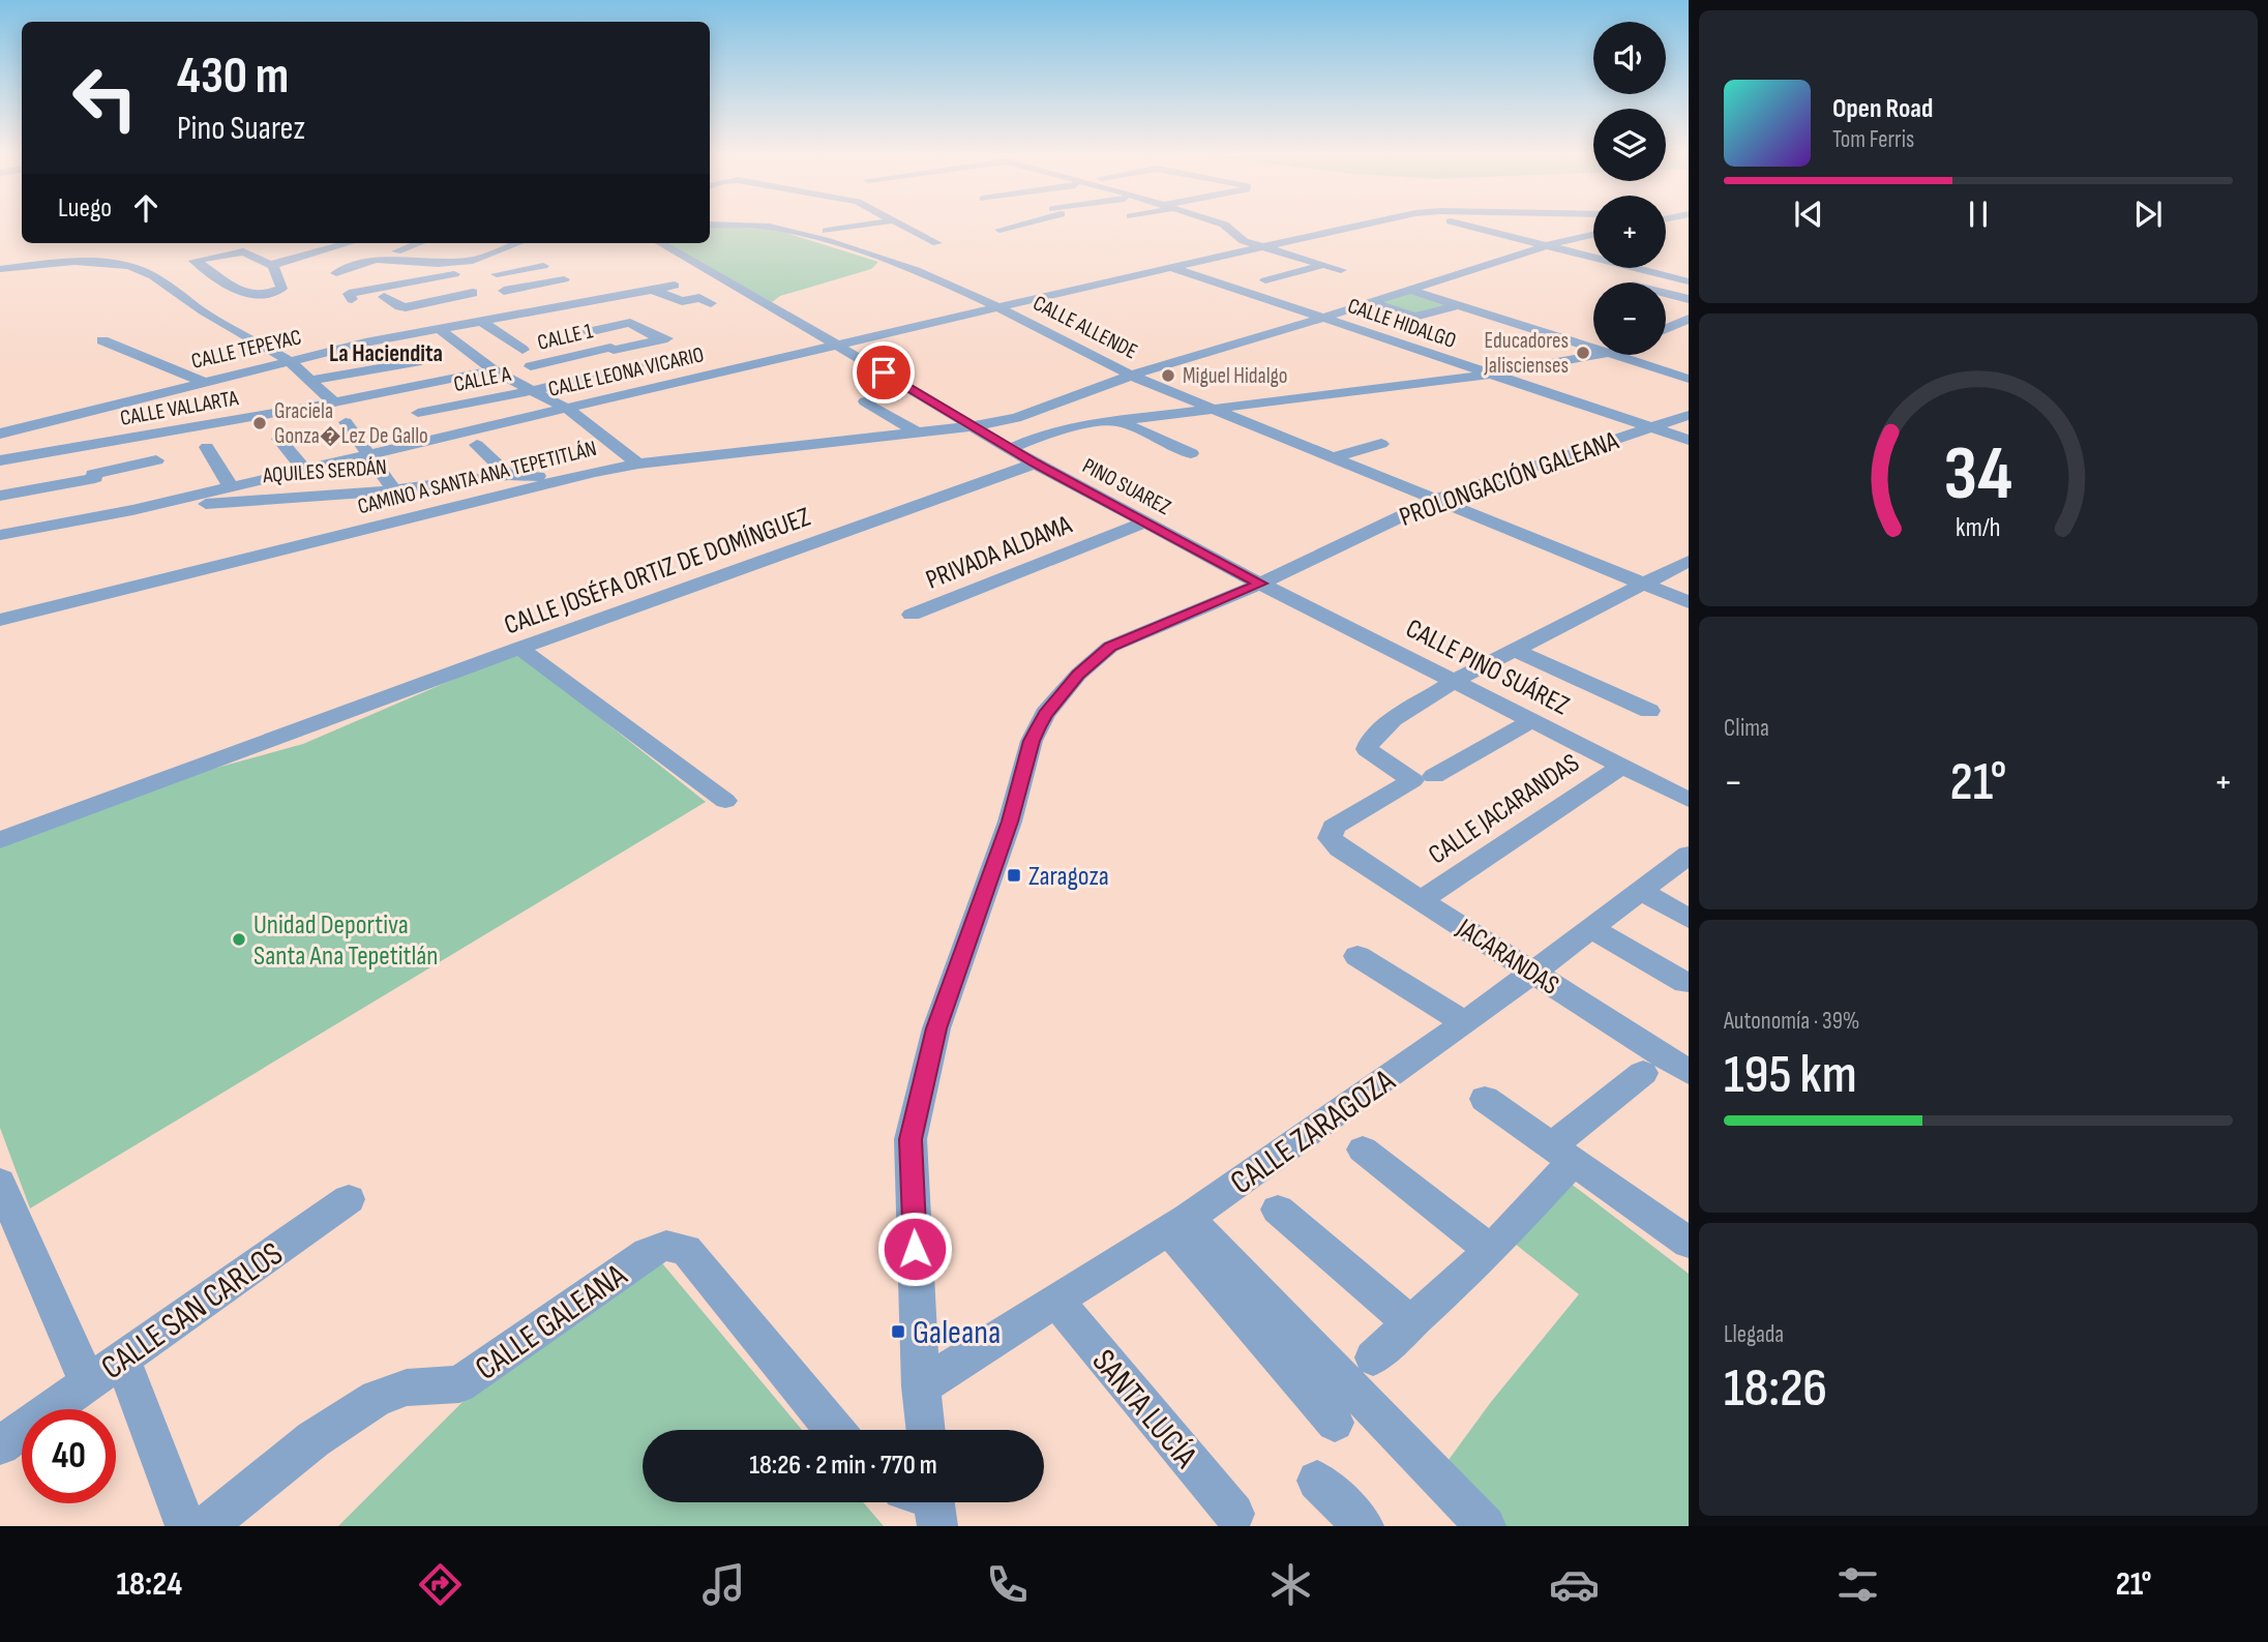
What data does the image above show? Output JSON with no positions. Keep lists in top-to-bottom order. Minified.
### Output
{"streets":{"street":["CALLE HIDALGO","CALLE ALLENDE","CALLE 1","CALLE TEPEYAC","CALLE LEONA VICARIO","CALLE A","CALLE VALLARTA","AQUILES SERDÁN","CAMINO A SANTA ANA TEPETITLÁN","PROLONGACIÓN GALEANA","PINO SUAREZ","PRIVADA ALDAMA","CALLE JOSÉFA ORTIZ DE DOMÍNGUEZ","CALLE PINO SUÁREZ","CALLE JACARANDAS","JACARANDAS","CALLE ZARAGOZA","CALLE SAN CARLOS","CALLE GALEANA","SANTA LUCÍA"]},"crossings":[["CALLE HIDALGO","CALLE LEONA VICARIO"],["CALLE HIDALGO","CAMINO A SANTA ANA TEPETITLÁN"],["CALLE HIDALGO","PROLONGACIÓN GALEANA"],["CALLE ALLENDE","CALLE LEONA VICARIO"],["CALLE ALLENDE","CAMINO A SANTA ANA TEPETITLÁN"],["CALLE ALLENDE","PROLONGACIÓN GALEANA"],["CALLE 1","CALLE A"],["CALLE LEONA VICARIO","AQUILES SERDÁN"],["AQUILES SERDÁN","CAMINO A SANTA ANA TEPETITLÁN"],["CAMINO A SANTA ANA TEPETITLÁN","PINO SUAREZ"],["PROLONGACIÓN GALEANA","PINO SUAREZ"],["PROLONGACIÓN GALEANA","CALLE PINO SUÁREZ"],["PROLONGACIÓN GALEANA","CALLE ZARAGOZA"],["PINO SUAREZ","PRIVADA ALDAMA"],["PINO SUAREZ","CALLE JOSÉFA ORTIZ DE DOMÍNGUEZ"],["PINO SUAREZ","CALLE PINO SUÁREZ"],["CALLE PINO SUÁREZ","CALLE JACARANDAS"],["CALLE JACARANDAS","JACARANDAS"],["JACARANDAS","CALLE ZARAGOZA"],["CALLE ZARAGOZA","SANTA LUCÍA"]],"districts":["La Haciendita"],"places":{"other":["Educadores Jaliscienses","Miguel Hidalgo","Graciela Gonza�Lez De Gallo","Unidad Deportiva Santa Ana Tepetitlán"],"transit":["Zaragoza","Galeana"]},"page":{"map_buttons":["+","−"],"turn":["430 m","Pino Suarez"],"song":["Open Road","Tom Ferris"],"then":"Luego","tile":["Clima",["Autonomía · 39%","195 km"],["Llegada","18:26"]],"heat":["−","21°","+"],"limit":"40","trip":"18:26 · 2 min · 770 m","tabs":["18:24","21°"],"gauge":["34","km/h"]}}
